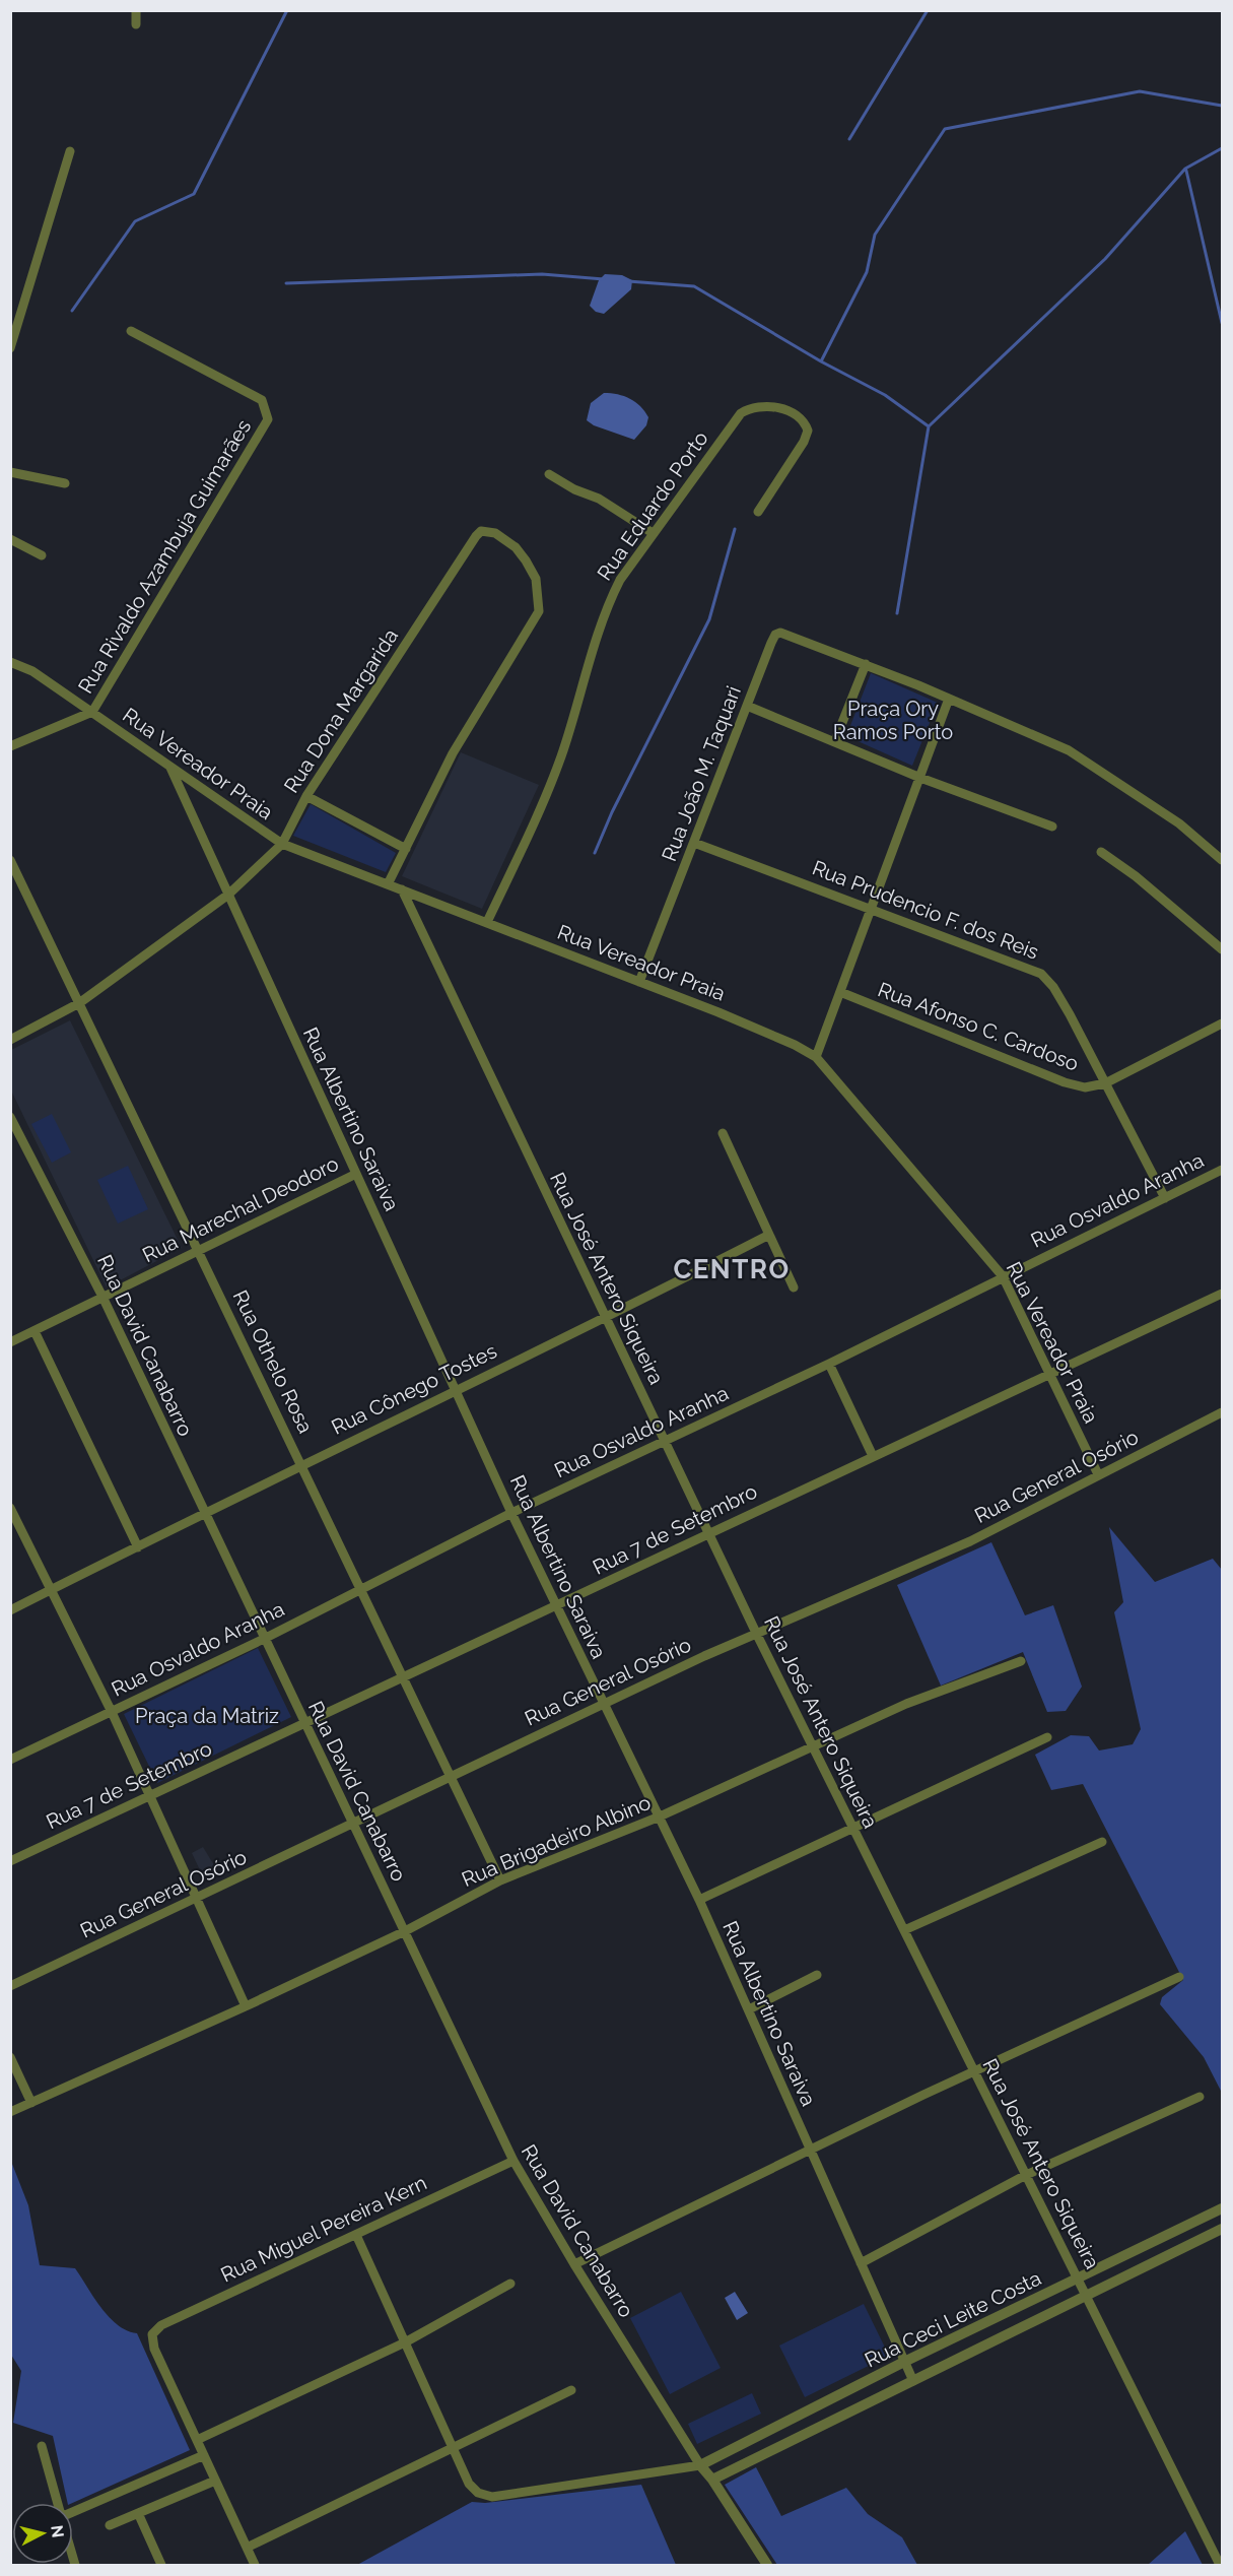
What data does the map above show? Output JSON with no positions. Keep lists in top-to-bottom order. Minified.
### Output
{"streets":{"street":["Rua Eduardo Porto","Rua Rivaldo Azambuja Guimarães","Rua Dona Margarida","Rua Vereador Praia","Rua João M. Taquari","Rua Prudencio F. dos Reis","Rua Afonso C. Cardoso","Rua Albertino Saraiva","Rua Osvaldo Aranha","Rua Marechal Deodoro","Rua José Antero Siqueira","Rua David Canabarro","Rua Othelo Rosa","Rua Cônego Tostes","Rua General Osório","Rua 7 de Setembro","Rua Brigadeiro Albino","Rua Miguel Pereira Kern","Rua Ceci Leite Costa"]},"crossings":[["Rua Eduardo Porto","Rua Vereador Praia"],["Rua Rivaldo Azambuja Guimarães","Rua Vereador Praia"],["Rua Dona Margarida","Rua Vereador Praia"],["Rua Dona Margarida","Rua Albertino Saraiva"],["Rua Dona Margarida","Rua Othelo Rosa"],["Rua Vereador Praia","Rua João M. Taquari"],["Rua Vereador Praia","Rua Albertino Saraiva"],["Rua Vereador Praia","Rua Osvaldo Aranha"],["Rua Vereador Praia","Rua José Antero Siqueira"],["Rua Vereador Praia","Rua General Osório"],["Rua Vereador Praia","Rua 7 de Setembro"],["Rua João M. Taquari","Rua Prudencio F. dos Reis"],["Rua Prudencio F. dos Reis","Rua Afonso C. Cardoso"],["Rua Prudencio F. dos Reis","Rua Osvaldo Aranha"],["Rua Albertino Saraiva","Rua Osvaldo Aranha"],["Rua Albertino Saraiva","Rua Marechal Deodoro"],["Rua Albertino Saraiva","Rua Cônego Tostes"],["Rua Albertino Saraiva","Rua General Osório"],["Rua Albertino Saraiva","Rua 7 de Setembro"],["Rua Albertino Saraiva","Rua Brigadeiro Albino"],["Rua Albertino Saraiva","Rua Ceci Leite Costa"],["Rua Osvaldo Aranha","Rua José Antero Siqueira"],["Rua Osvaldo Aranha","Rua David Canabarro"],["Rua Osvaldo Aranha","Rua Othelo Rosa"],["Rua Marechal Deodoro","Rua David Canabarro"],["Rua Marechal Deodoro","Rua Othelo Rosa"],["Rua José Antero Siqueira","Rua Cônego Tostes"],["Rua José Antero Siqueira","Rua General Osório"],["Rua José Antero Siqueira","Rua 7 de Setembro"],["Rua José Antero Siqueira","Rua Brigadeiro Albino"],["Rua José Antero Siqueira","Rua Ceci Leite Costa"],["Rua David Canabarro","Rua Cônego Tostes"],["Rua David Canabarro","Rua General Osório"],["Rua David Canabarro","Rua 7 de Setembro"],["Rua David Canabarro","Rua Brigadeiro Albino"],["Rua David Canabarro","Rua Miguel Pereira Kern"],["Rua David Canabarro","Rua Ceci Leite Costa"],["Rua Othelo Rosa","Rua Cônego Tostes"],["Rua Othelo Rosa","Rua General Osório"],["Rua Othelo Rosa","Rua 7 de Setembro"],["Rua Othelo Rosa","Rua Brigadeiro Albino"]],"districts":["CENTRO"],"parks":["Praça Ory Ramos Porto","Praça da Matriz"],"north":"right"}
